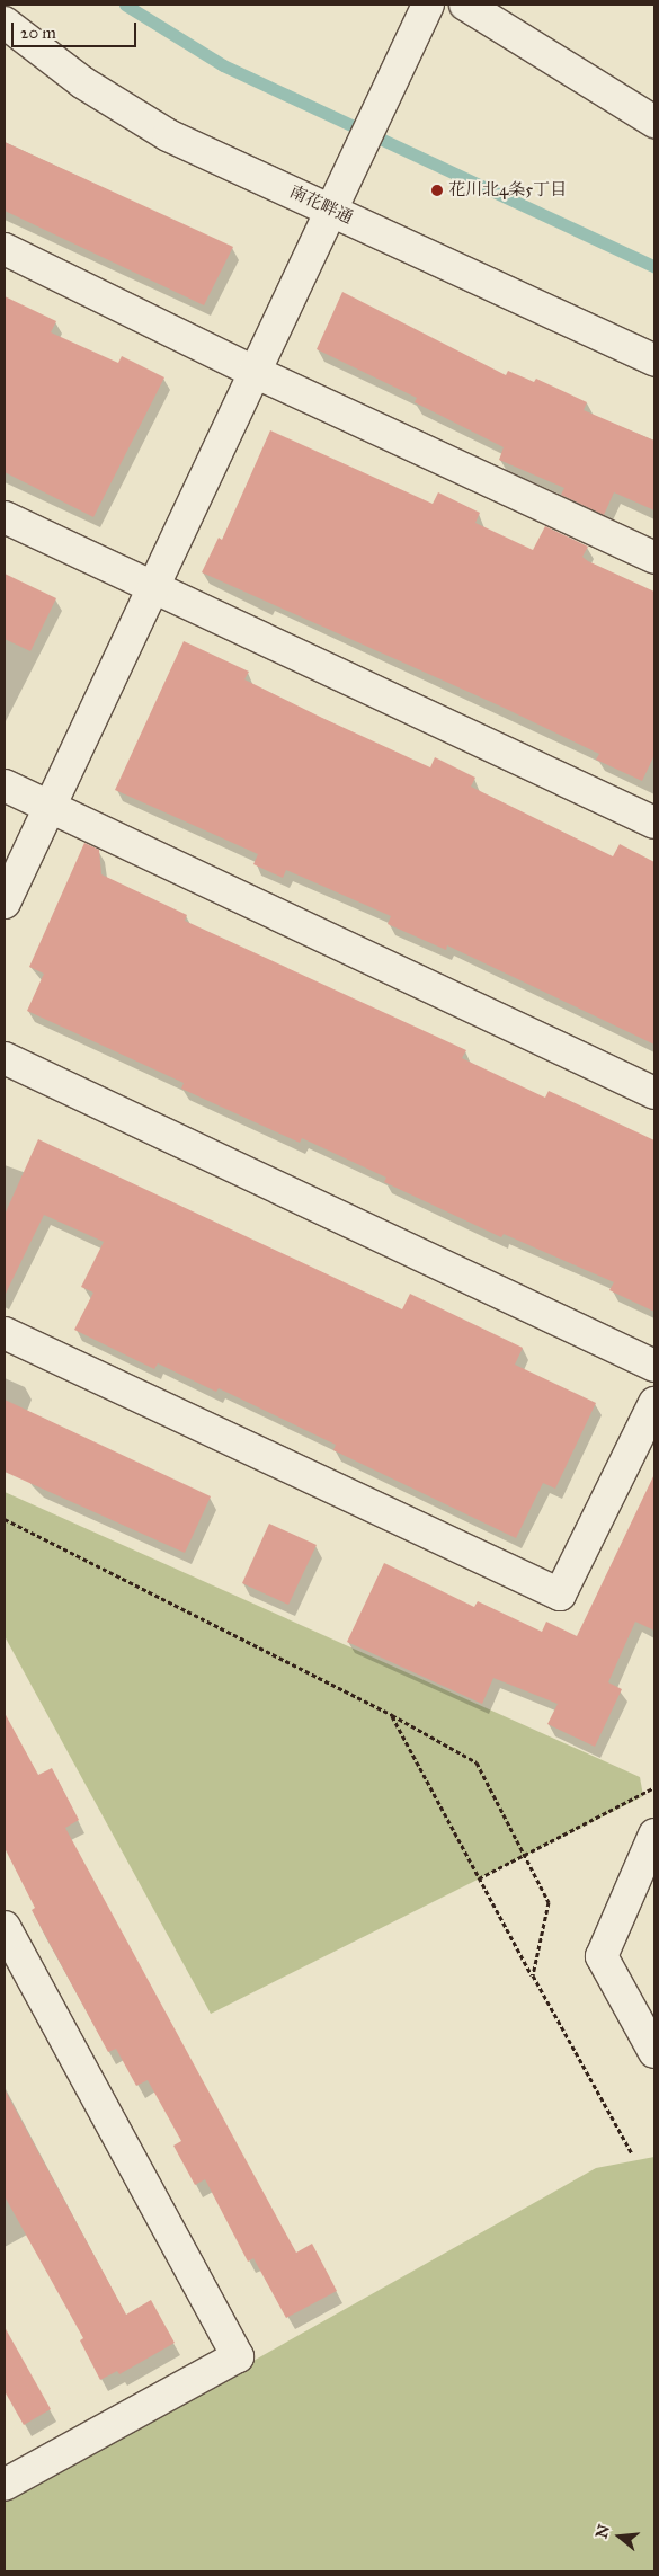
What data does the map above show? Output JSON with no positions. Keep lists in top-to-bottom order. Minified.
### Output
{"streets":{"street":["南花畔通"]},"places":["花川北4条5丁目"],"scale_bar":"20 m","north":"left"}
